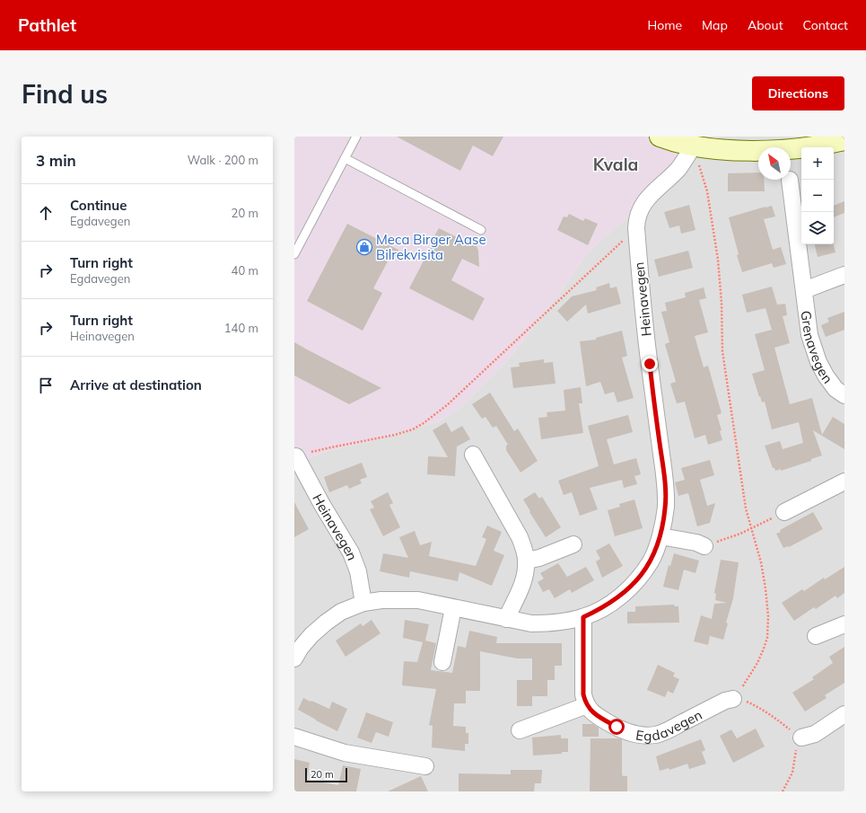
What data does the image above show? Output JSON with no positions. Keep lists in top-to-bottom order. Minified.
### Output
{"streets":{"street":["Heinavegen","Grenavegen","Egdavegen"]},"districts":["Kvala"],"places":{"shop":["Meca Birger Aase Bilrekvisita"]},"scale_bar":"20 m","north":"top left","page":{"header":"Pathlet","nav":["Home","Map","About","Contact"],"buttons":"Directions","title":"Find us","heading":["3 min","Walk · 200 m"],"map_buttons":["+","−"],"list":[["Continue","Egdavegen","20 m"],["Turn right","Egdavegen","40 m"],["Turn right","Heinavegen","140 m"],"Arrive at destination"],"scale":"20 m"}}
